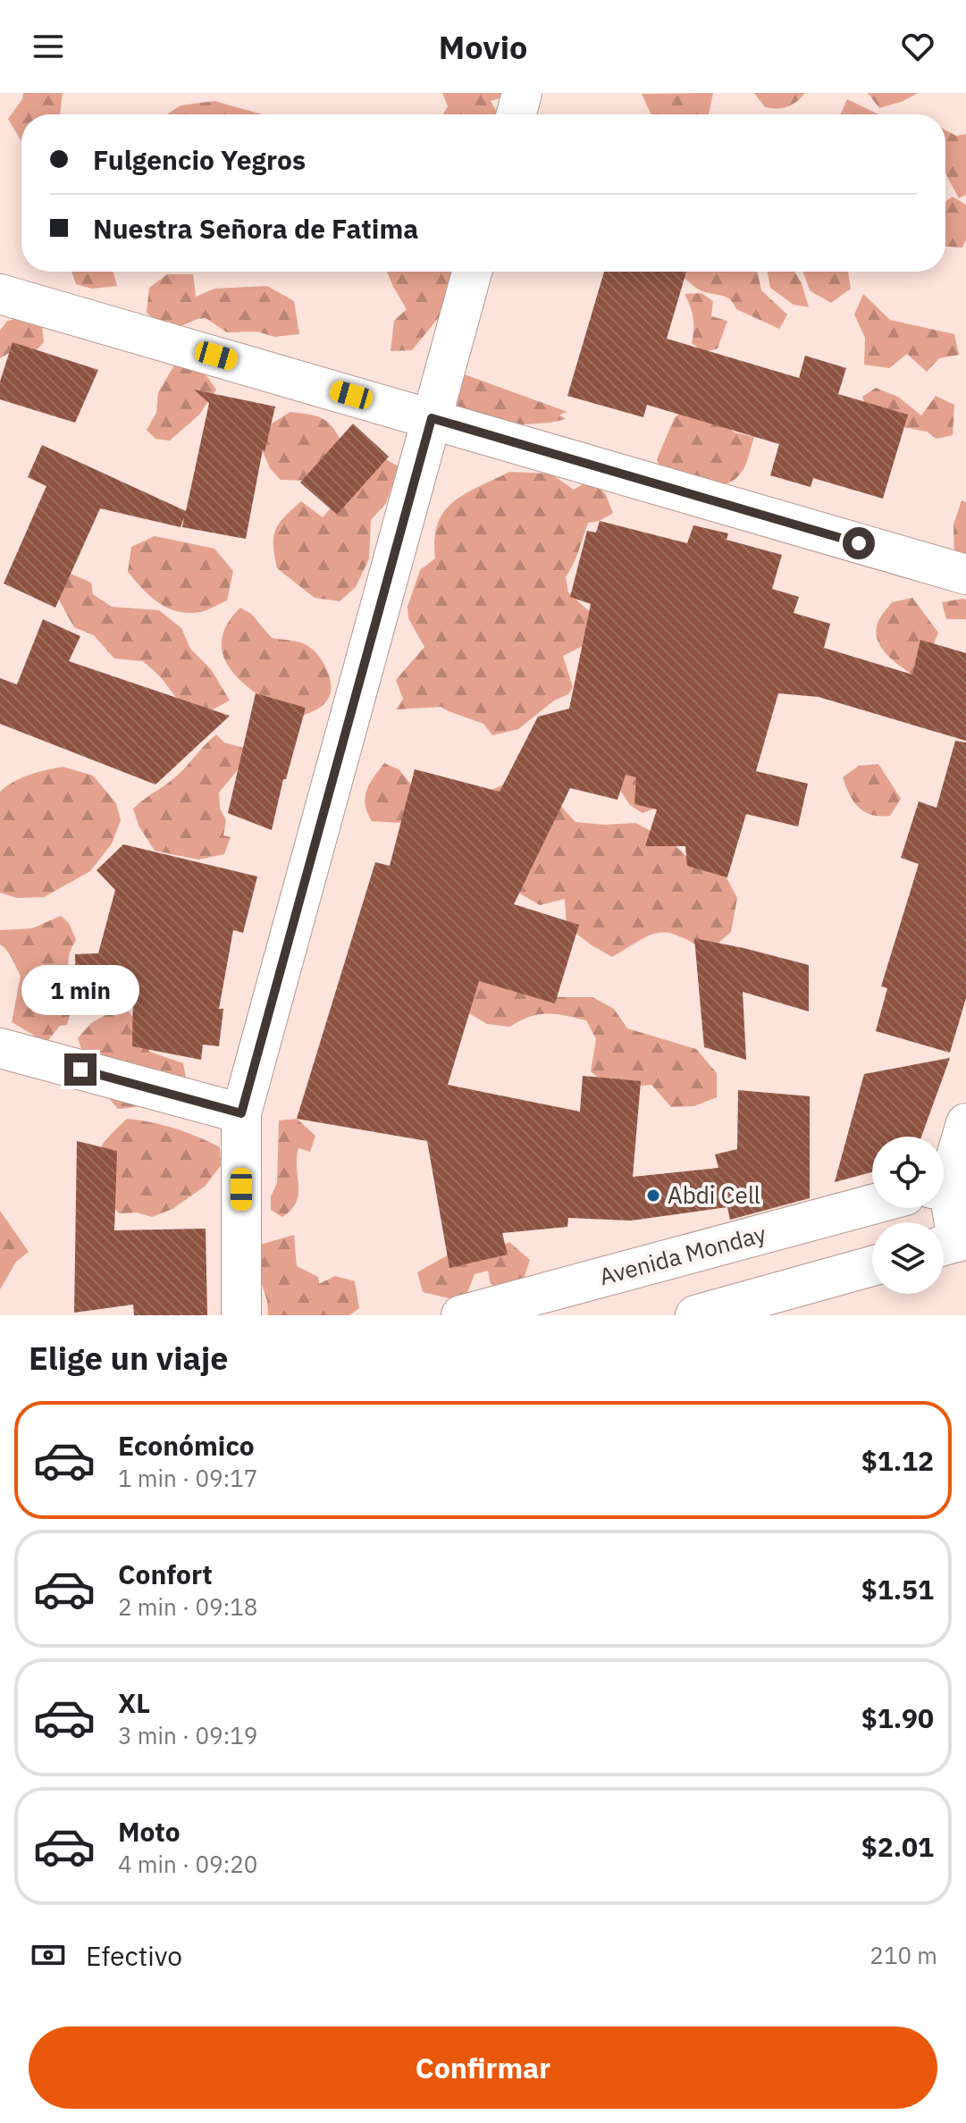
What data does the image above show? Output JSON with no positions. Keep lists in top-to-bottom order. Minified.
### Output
{"streets":{"street":["Avenida Monday"]},"places":["Abdi Cell"],"page":{"header":"Movio","banner":["Fulgencio Yegros","Nuestra Señora de Fatima"],"bubble":"1 min","heading":"Elige un viaje","list":[{"name":"Económico","note":"1 min · 09:17","value":"$1.12"},{"name":"Confort","note":"2 min · 09:18","value":"$1.51"},{"name":"XL","note":"3 min · 09:19","value":"$1.90"},{"name":"Moto","note":"4 min · 09:20","value":"$2.01"}],"pay":["Efectivo","210 m"],"buttons":"Confirmar"}}
